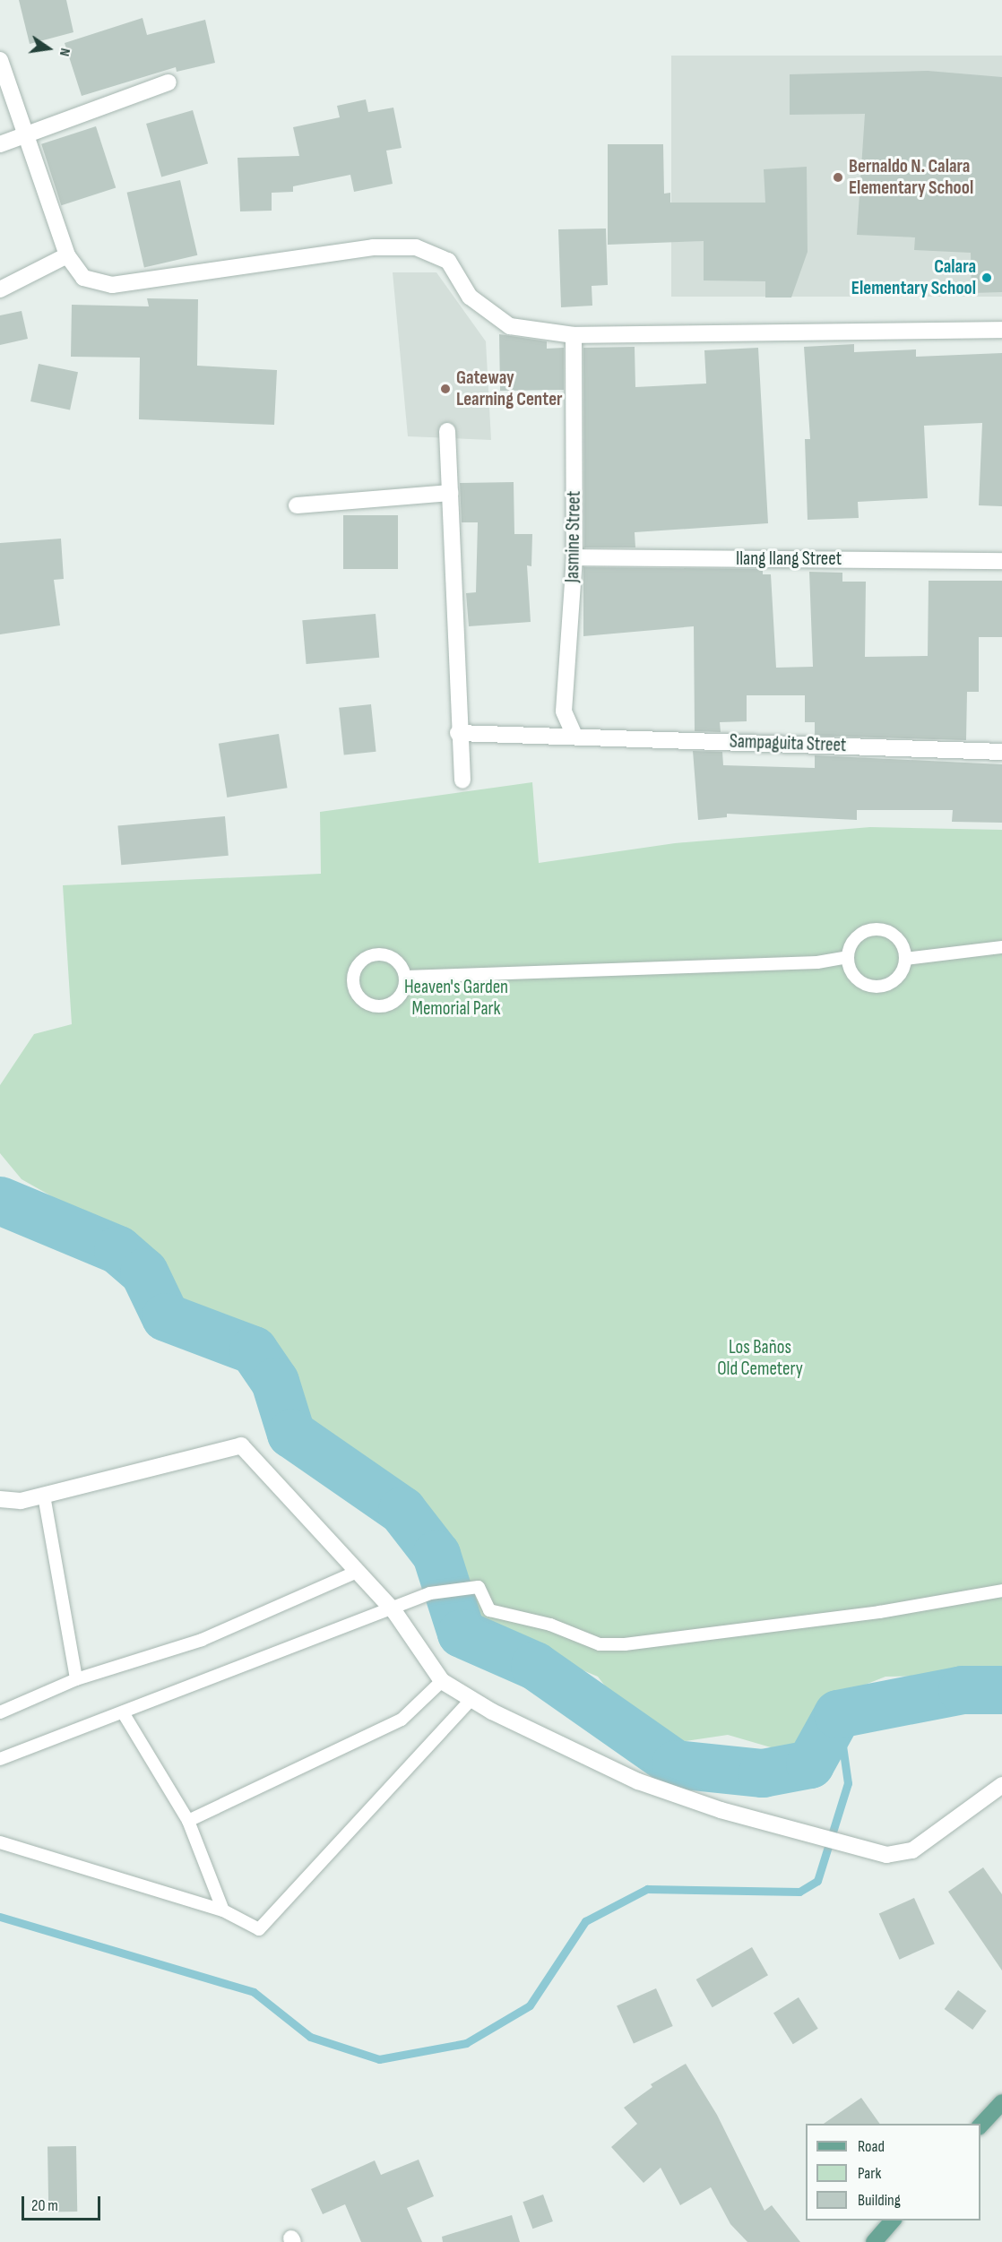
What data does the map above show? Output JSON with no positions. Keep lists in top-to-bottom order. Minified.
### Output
{"streets":{"street":["Jasmine Street","Ilang Ilang Street","Sampaguita Street"]},"crossings":[["Jasmine Street","Ilang Ilang Street"],["Jasmine Street","Sampaguita Street"]],"parks":["Heaven's Garden Memorial Park","Los Baños Old Cemetery"],"places":["Bernaldo N. Calara Elementary School","Calara Elementary School","Gateway Learning Center"],"legend":["Road","Park","Building"],"scale_bar":"20 m","north":"right"}
